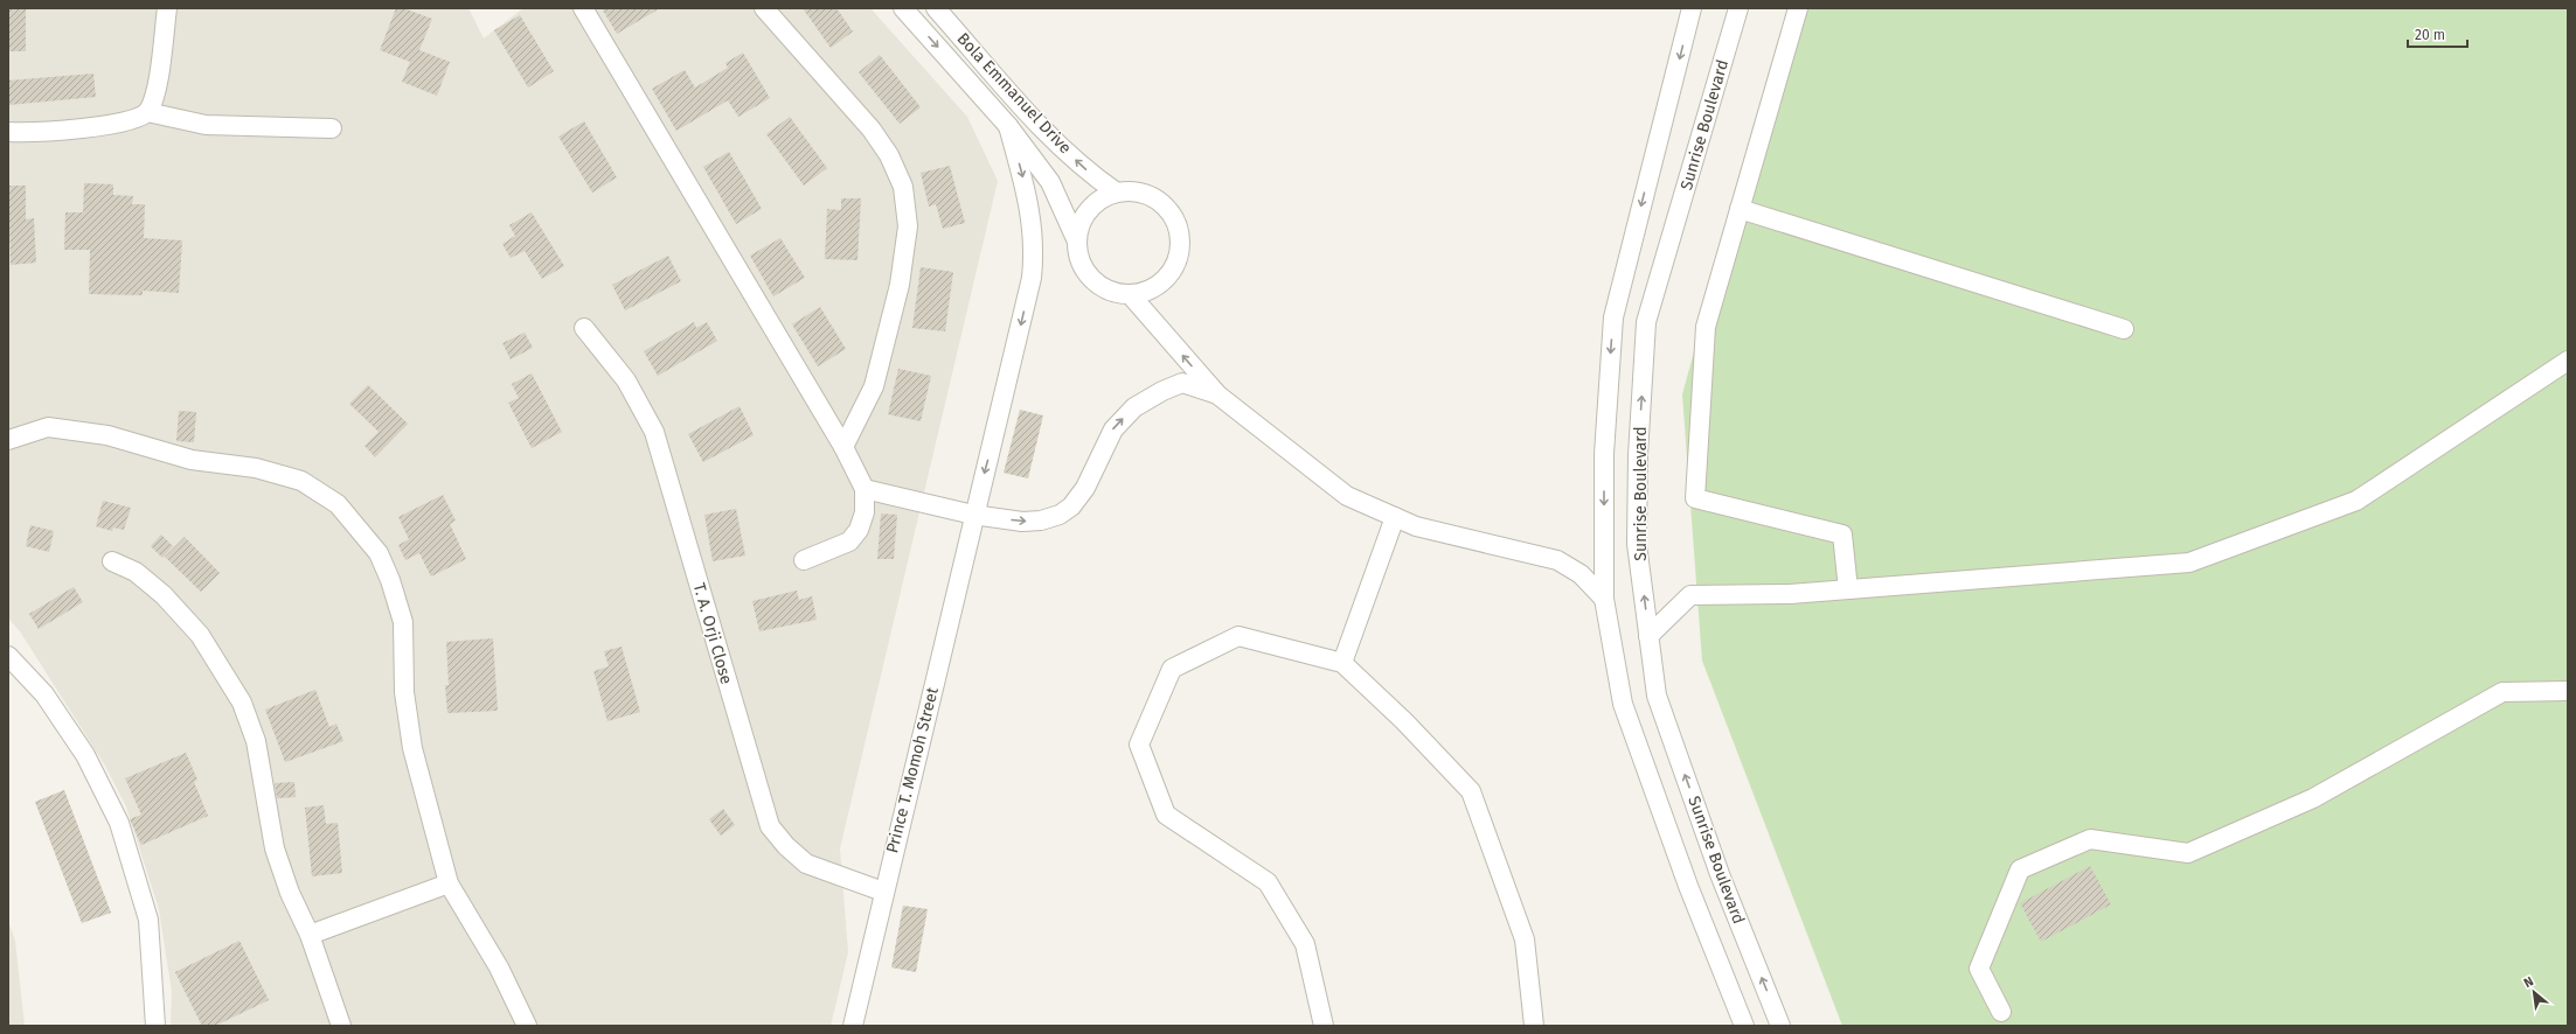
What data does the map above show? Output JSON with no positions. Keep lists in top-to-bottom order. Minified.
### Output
{"streets":{"street":["Bola Emmanuel Drive","Sunrise Boulevard","T. A. Orji Close","Prince T. Momoh Street"]},"crossings":[["Bola Emmanuel Drive","Prince T. Momoh Street"],["T. A. Orji Close","Prince T. Momoh Street"]],"one_way":["Prince T. Momoh Street"],"scale_bar":"20 m","north":"top left"}
